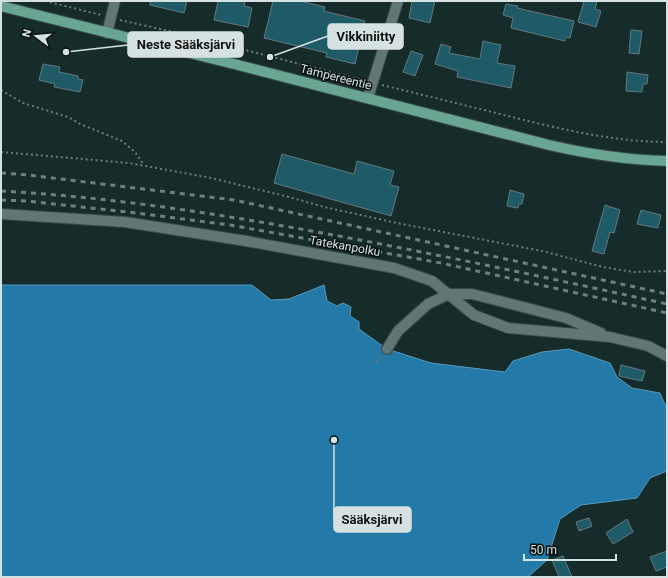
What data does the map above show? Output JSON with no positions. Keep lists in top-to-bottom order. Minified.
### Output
{"streets":{"main road":["Tampereentie"],"street":["Tatekanpolku"]},"places":["Neste Sääksjärvi","Vikkiniitty","Sääksjärvi"],"scale_bar":"50 m","north":"left"}
